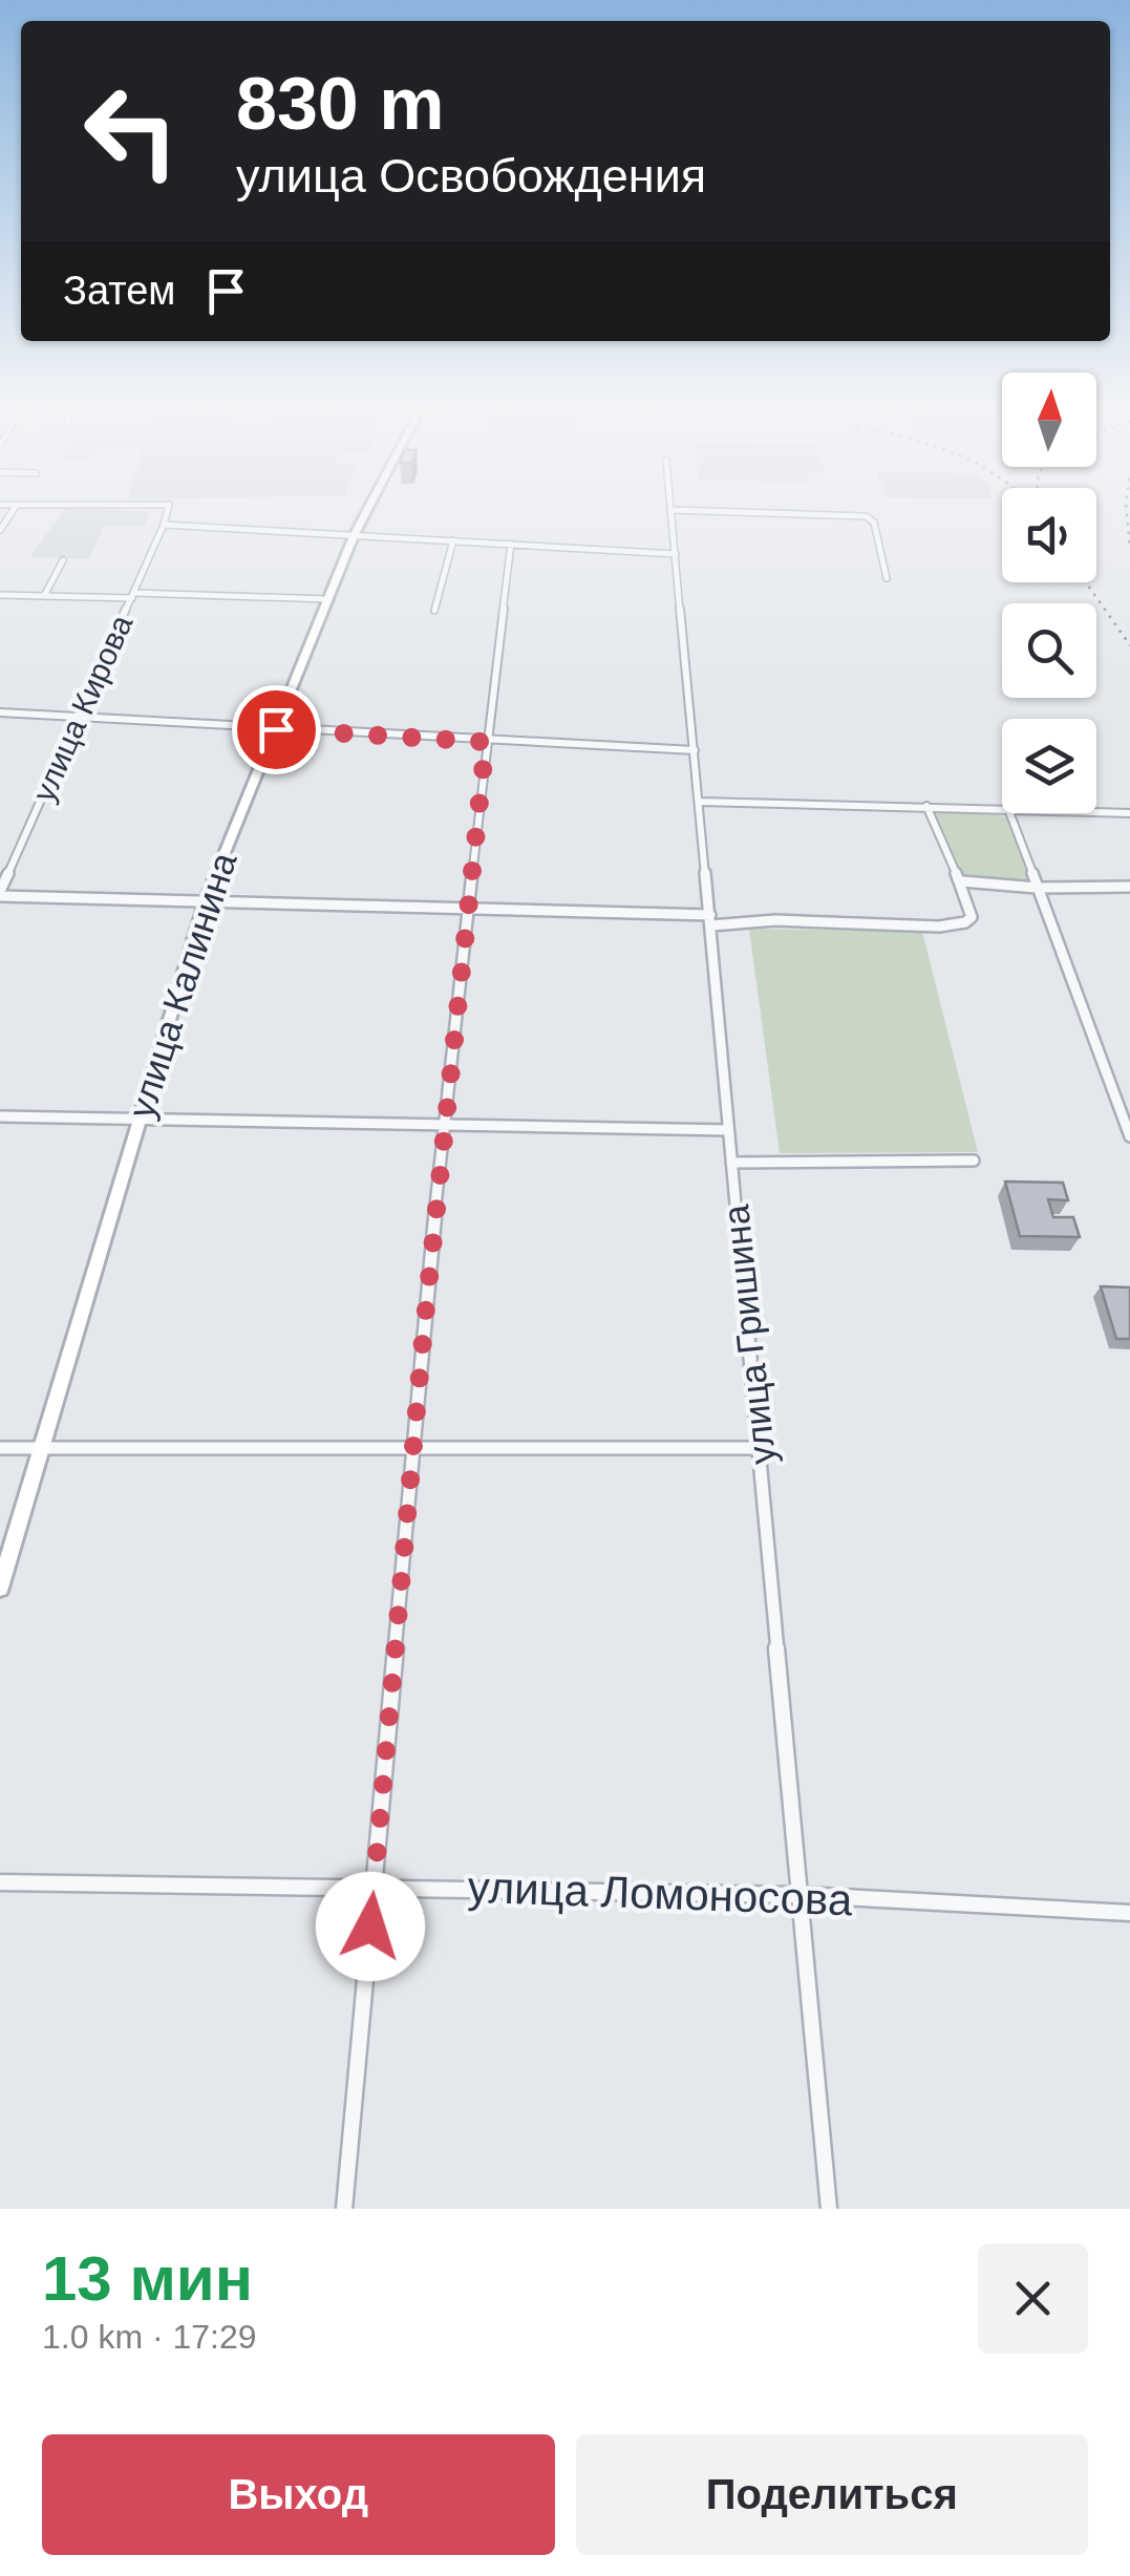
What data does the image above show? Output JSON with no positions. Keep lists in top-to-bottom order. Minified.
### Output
{"streets":{"street":["улица Кирова","улица Калинина","улица Гришина","улица Ломоносова"]},"crossings":[["улица Гришина","улица Ломоносова"]],"north":"top","page":{"turn":["830 m","улица Освобождения"],"then":"Затем","heading":["13 мин","1.0 km · 17:29"],"buttons":["Выход","Поделиться"]}}
